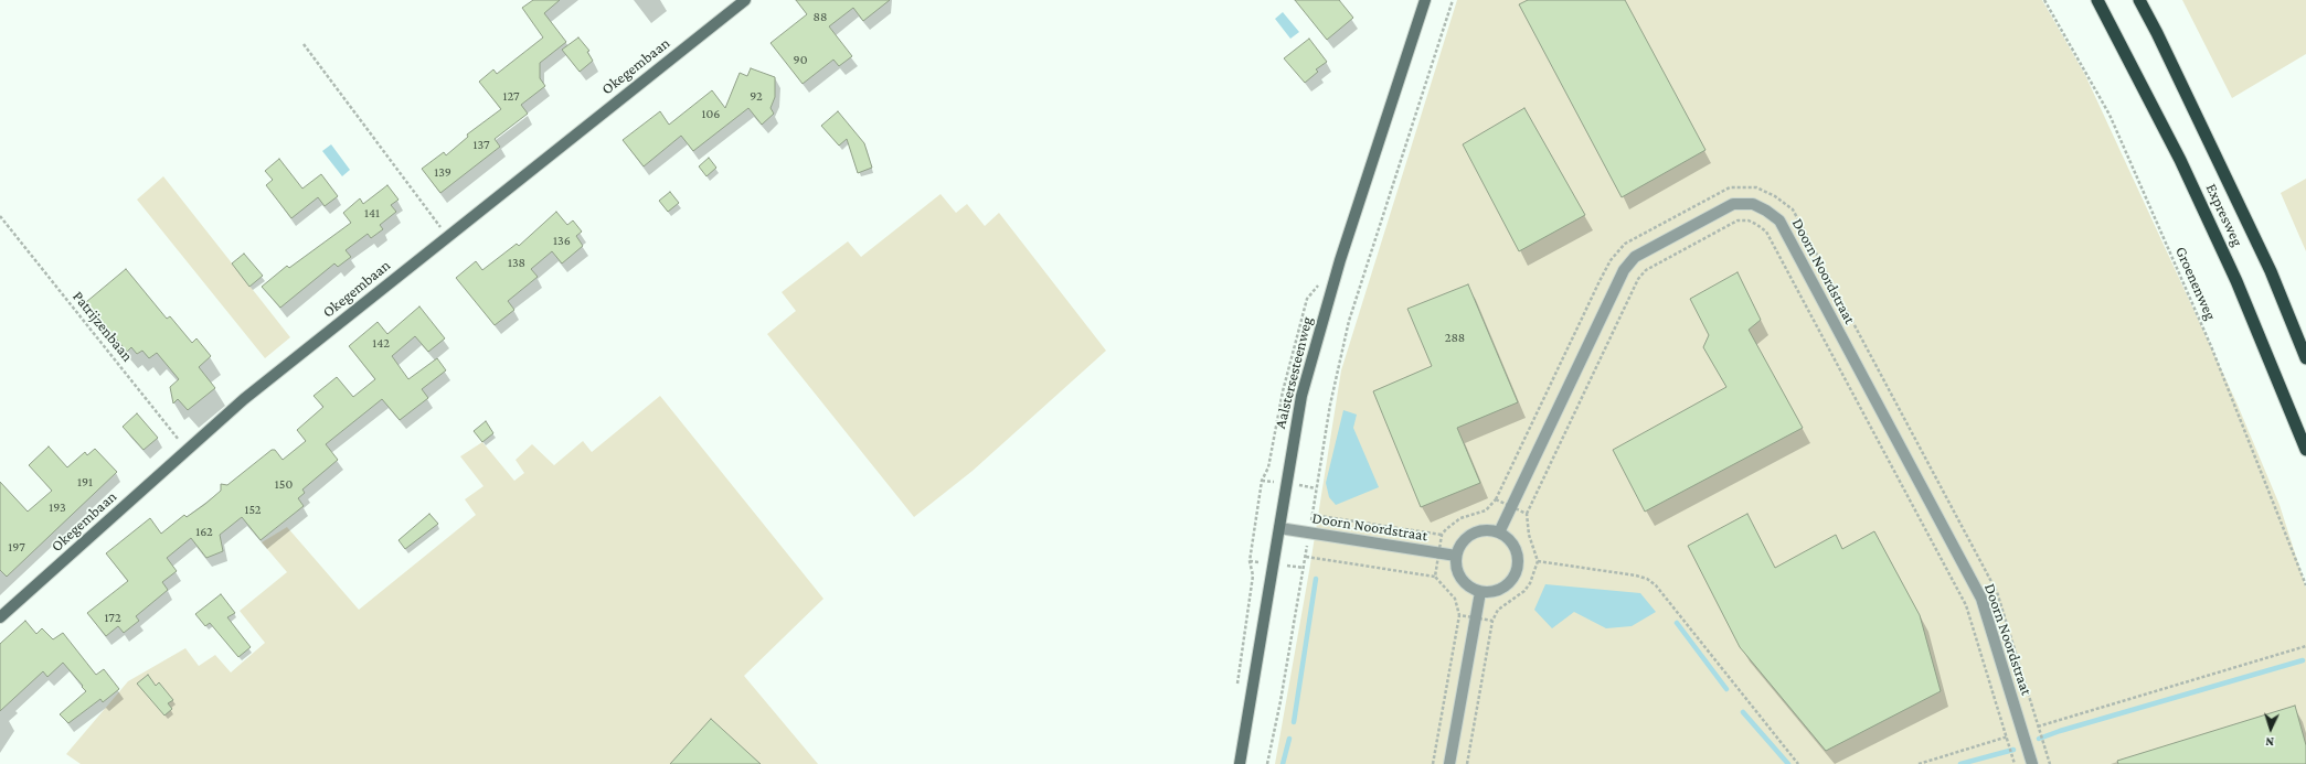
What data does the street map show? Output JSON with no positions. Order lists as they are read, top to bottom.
{
  "streets": {
    "highway": ["Expresweg"],
    "main road": ["Okegembaan", "Aalstersesteenweg"],
    "street": ["Doorn Noordstraat"],
    "path": ["Groenenweg", "Patrijzenbaan"]
  },
  "crossings": [
    ["Okegembaan", "Patrijzenbaan"],
    ["Doorn Noordstraat", "Aalstersesteenweg"]
  ],
  "house_numbers": [
    "88",
    "90",
    "127",
    "92",
    "106",
    "137",
    "139",
    "141",
    "136",
    "138",
    "288",
    "142",
    "191",
    "150",
    "193",
    "152",
    "162",
    "197",
    "172"
  ],
  "north": "bottom"
}
